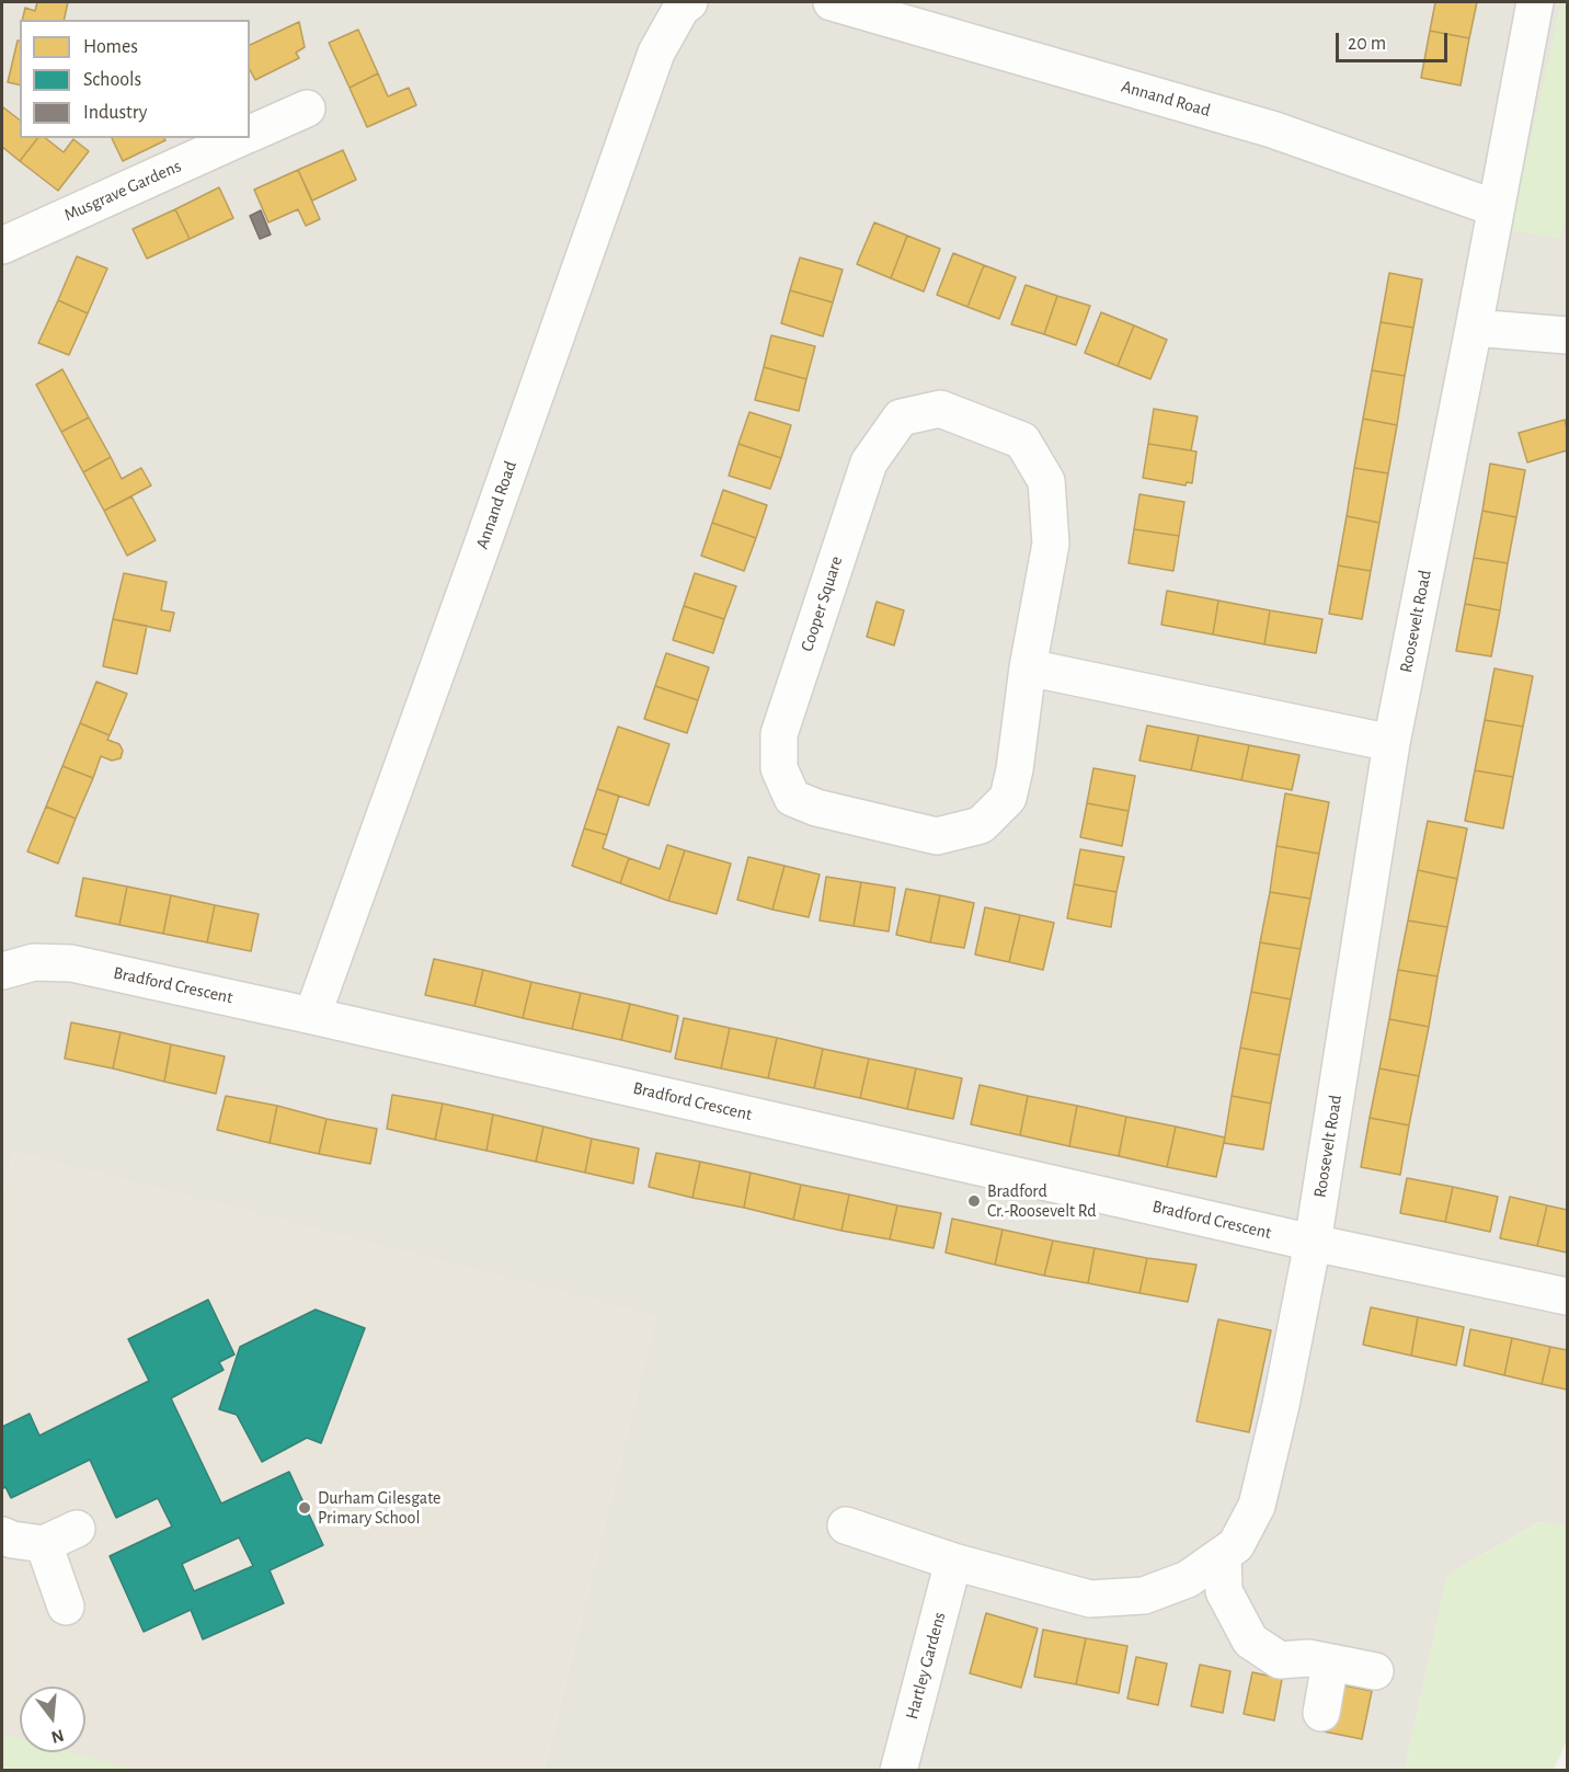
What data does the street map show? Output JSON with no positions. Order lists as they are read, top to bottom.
{
  "streets": {
    "street": [
      "Annand Road",
      "Musgrave Gardens",
      "Cooper Square",
      "Roosevelt Road",
      "Bradford Crescent",
      "Hartley Gardens"
    ]
  },
  "crossings": [
    ["Annand Road", "Roosevelt Road"],
    ["Annand Road", "Bradford Crescent"],
    ["Roosevelt Road", "Bradford Crescent"]
  ],
  "places": ["Bradford Cr.-Roosevelt Rd", "Durham Gilesgate Primary School"],
  "legend": ["Homes", "Schools", "Industry"],
  "scale_bar": "20 m",
  "north": "bottom"
}
